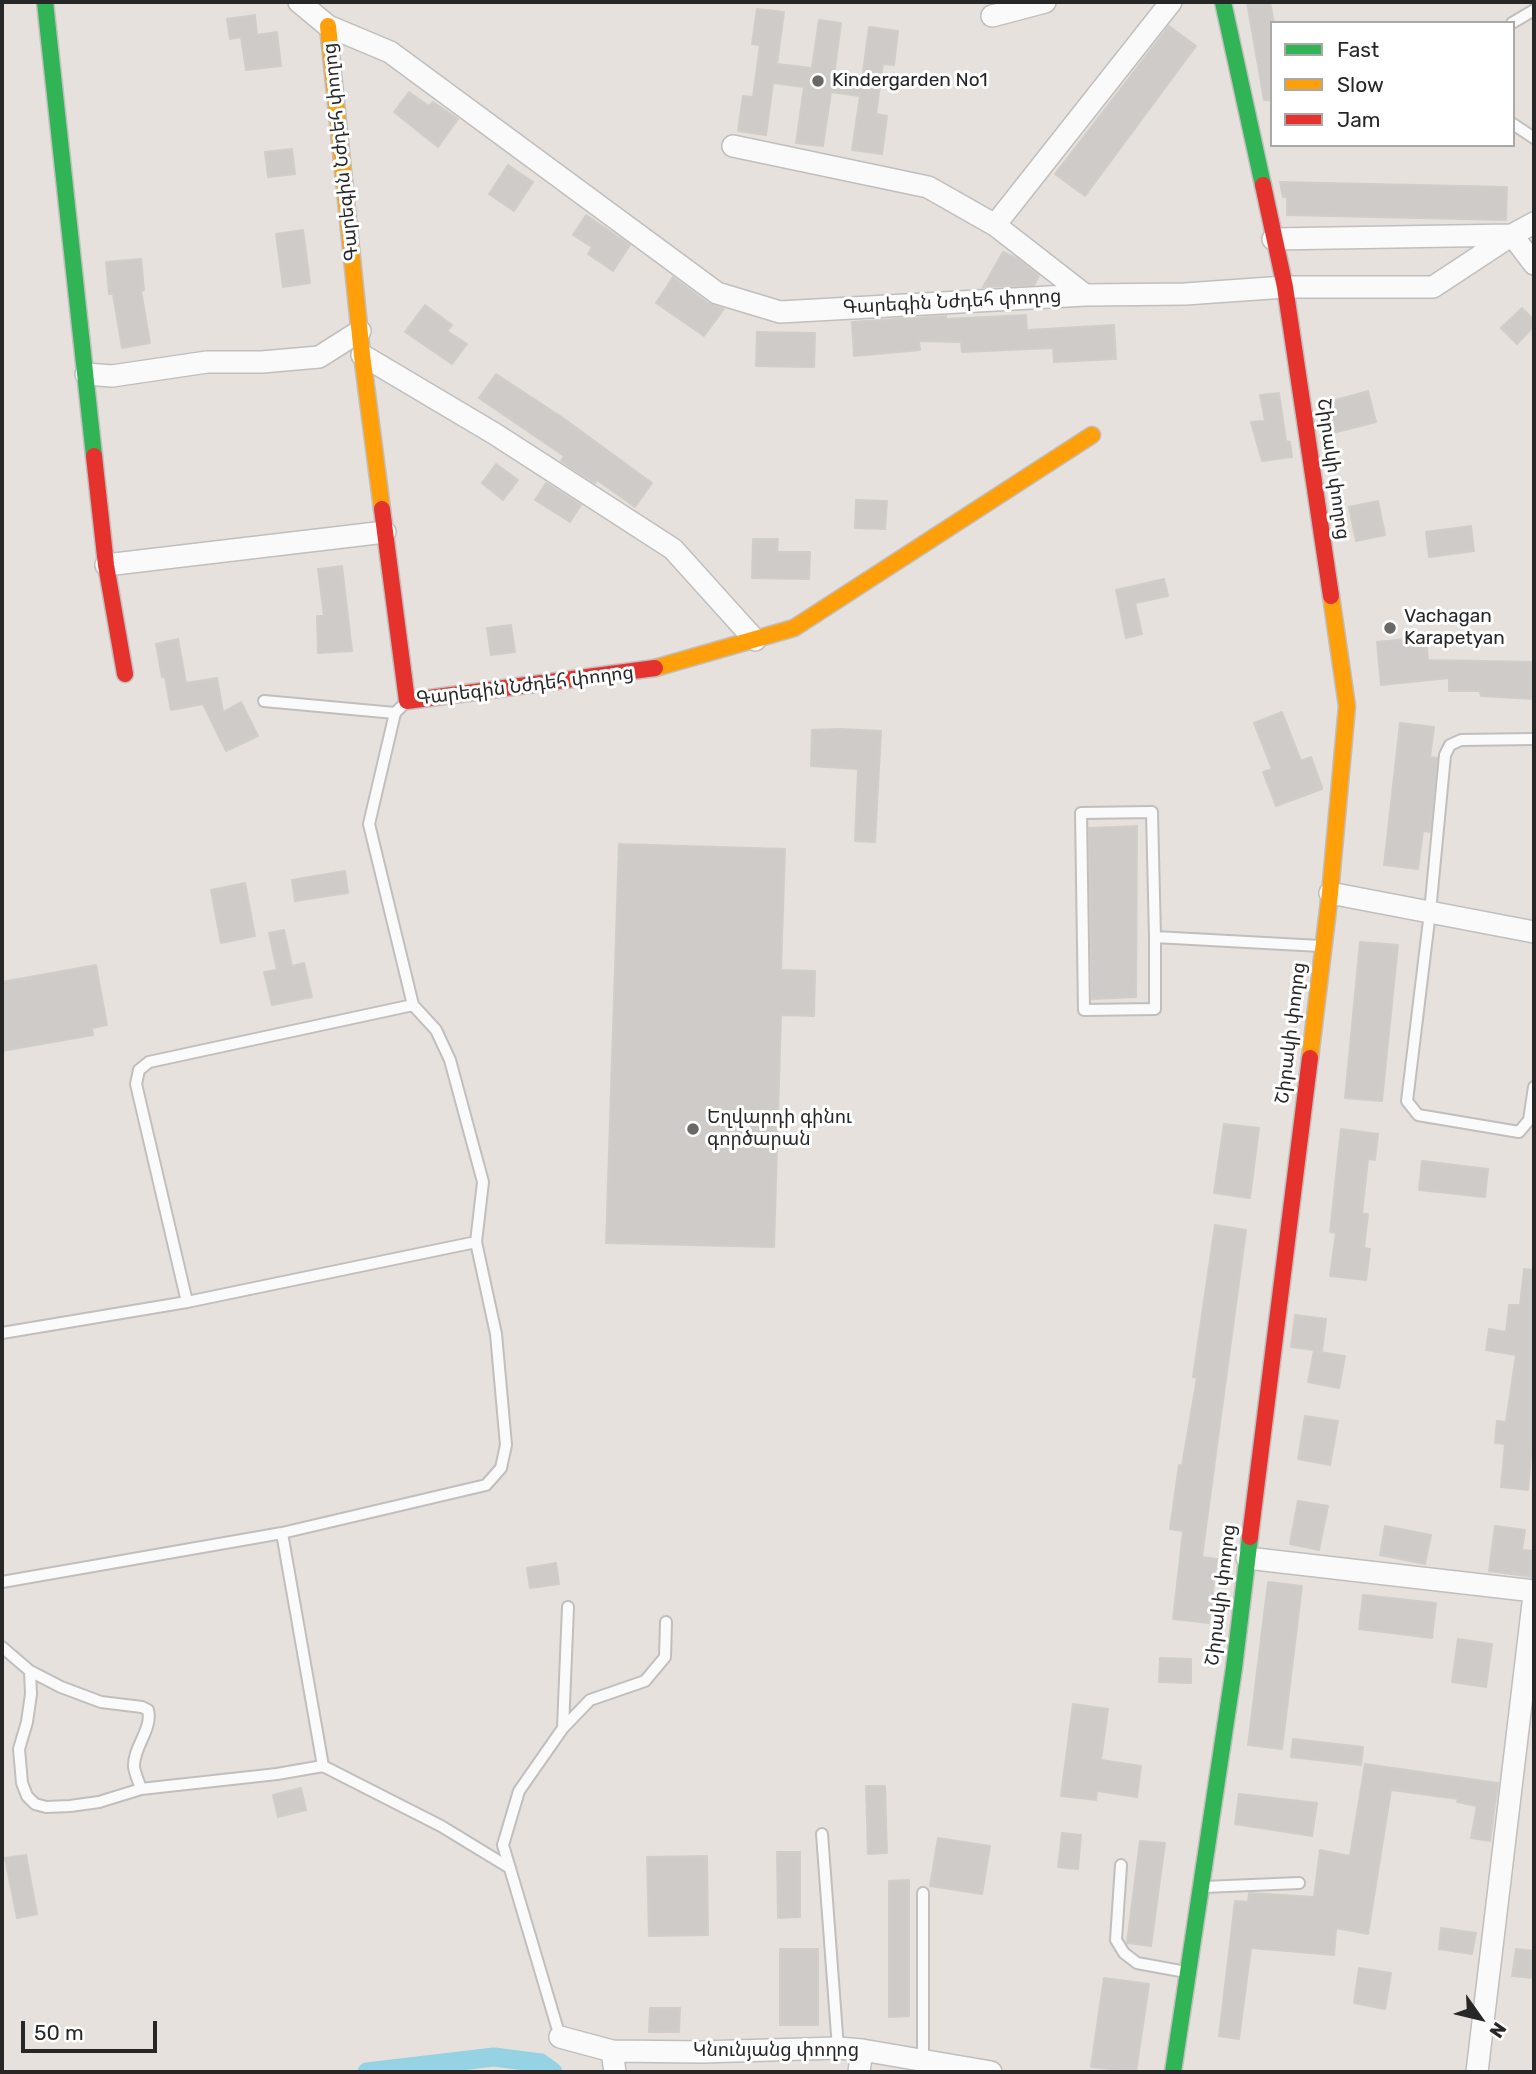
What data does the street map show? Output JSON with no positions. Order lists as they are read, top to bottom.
{
  "streets": {
    "street": ["Գարեգին Նժդեհ փողոց", "Շիրակի փողոց", "Կնունյանց փողոց"]
  },
  "crossings": [
    ["Գարեգին Նժդեհ փողոց", "Շիրակի փողոց"]
  ],
  "places": ["Kindergarden No1", "Vachagan Karapetyan", "Եղվարդի գինու գործարան"],
  "legend": ["Fast", "Slow", "Jam"],
  "scale_bar": "50 m",
  "north": "bottom right"
}
